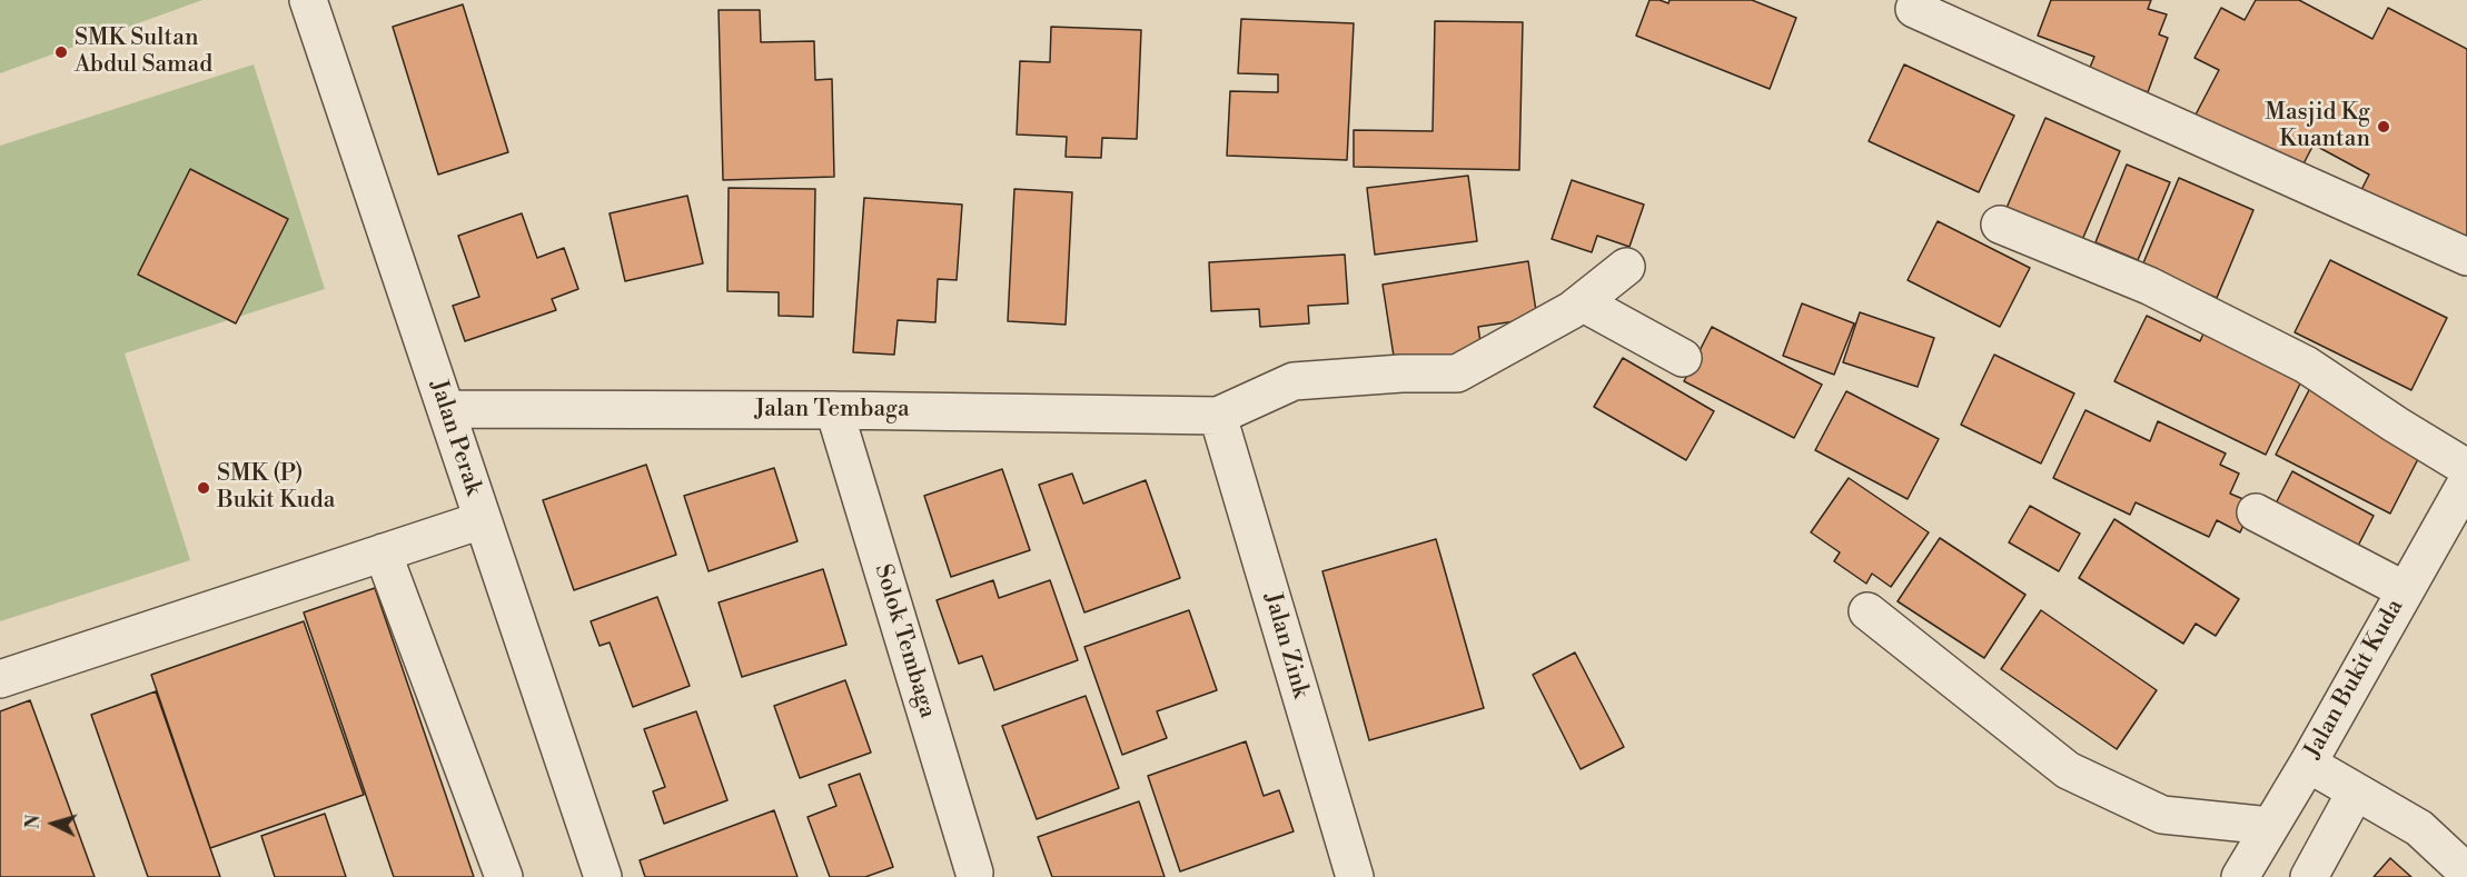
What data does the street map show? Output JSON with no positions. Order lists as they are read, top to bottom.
{
  "streets": {
    "street": [
      "Jalan Tembaga",
      "Jalan Perak",
      "Solok Tembaga",
      "Jalan Zink",
      "Jalan Bukit Kuda"
    ]
  },
  "crossings": [
    ["Jalan Tembaga", "Jalan Perak"],
    ["Jalan Tembaga", "Solok Tembaga"],
    ["Jalan Tembaga", "Jalan Zink"]
  ],
  "places": ["SMK Sultan Abdul Samad", "Masjid Kg Kuantan", "SMK (P) Bukit Kuda"],
  "north": "left"
}
